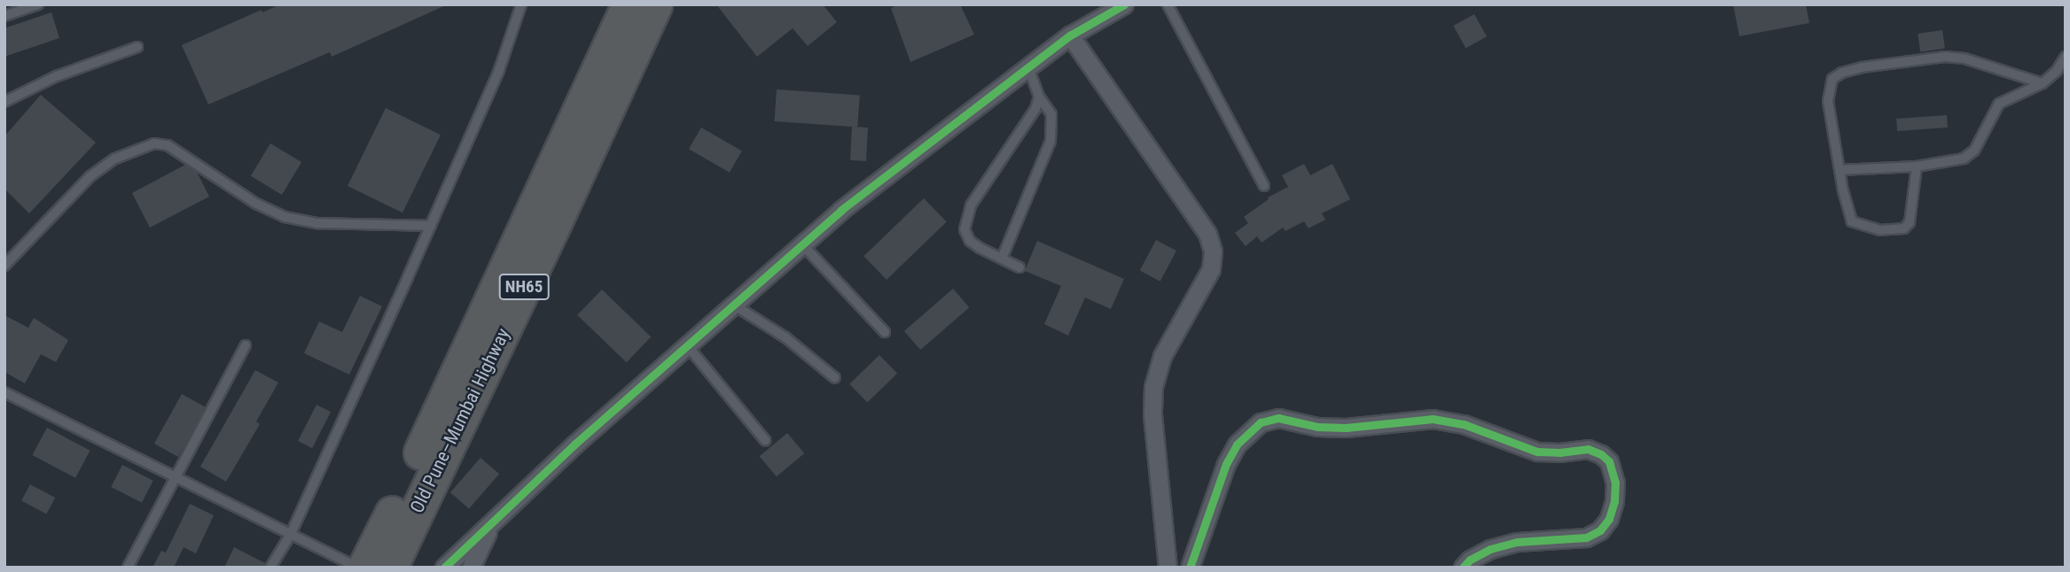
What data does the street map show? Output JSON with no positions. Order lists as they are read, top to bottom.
{
  "streets": {
    "highway": ["NH65", "Old Pune–Mumbai Highway"]
  }
}
